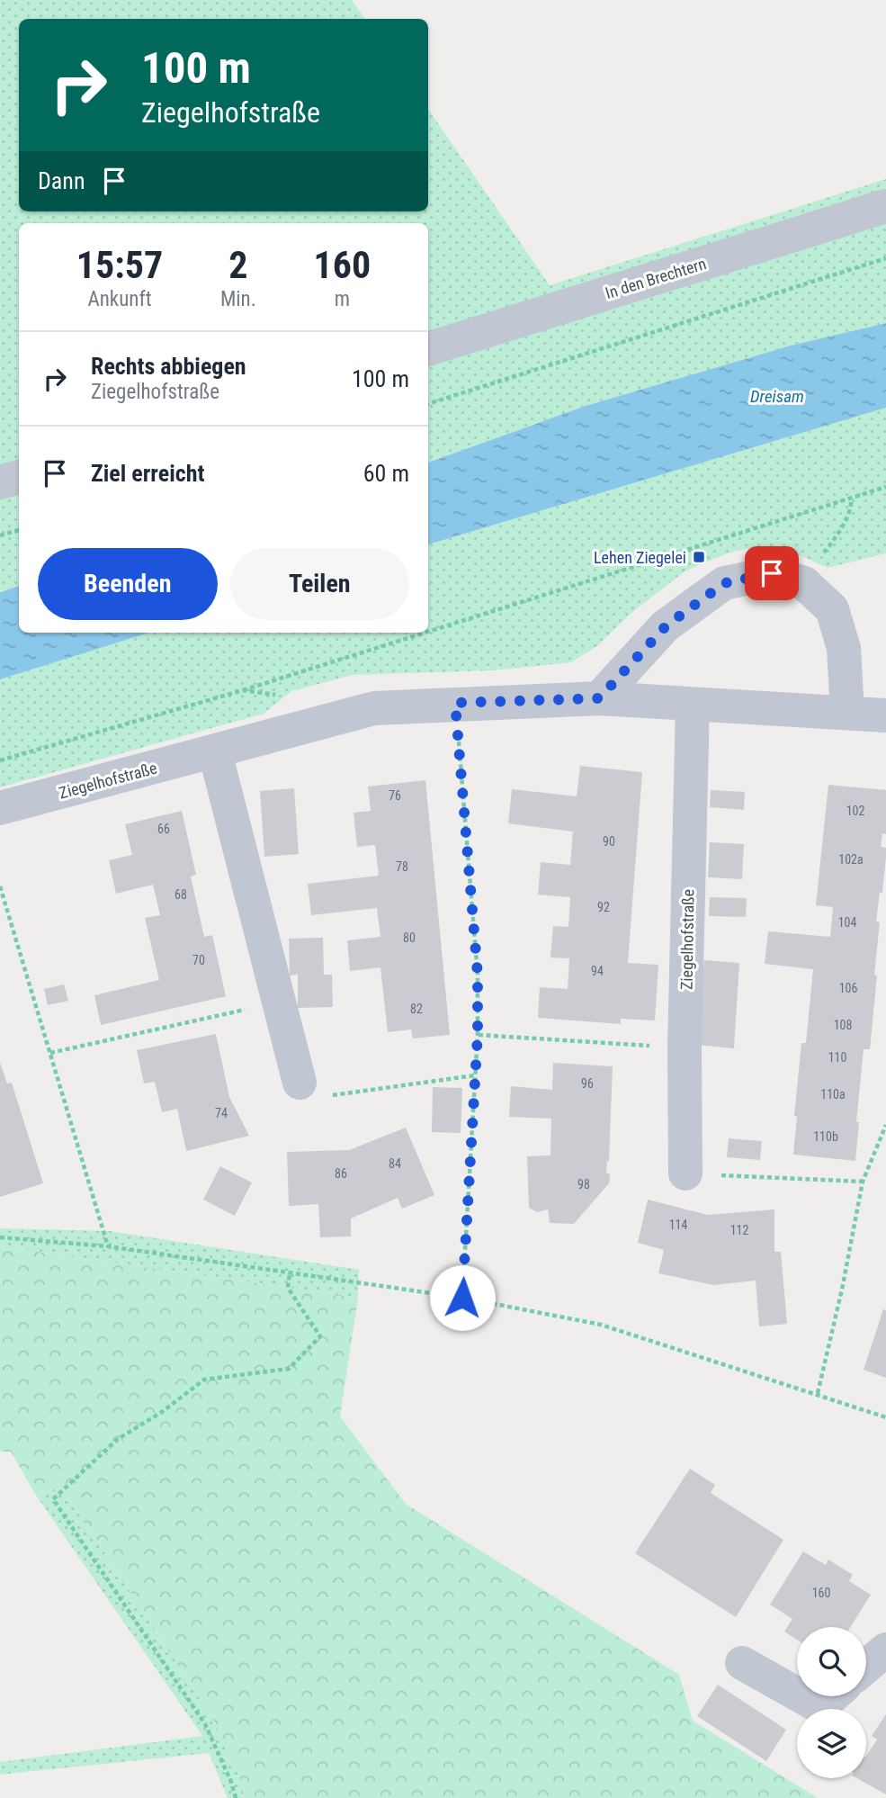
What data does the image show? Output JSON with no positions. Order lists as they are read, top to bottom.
{
  "streets": {
    "street": ["In den Brechtern", "Ziegelhofstraße"]
  },
  "water": ["Dreisam"],
  "places": {
    "transit": ["Lehen Ziegelei"]
  },
  "house_numbers": [
    "76",
    "102",
    "66",
    "90",
    "102a",
    "78",
    "68",
    "92",
    "104",
    "80",
    "70",
    "94",
    "106",
    "82",
    "108",
    "110",
    "96",
    "110a",
    "74",
    "110b",
    "84",
    "86",
    "98",
    "114",
    "112",
    "160"
  ],
  "page": {
    "turn": ["100 m", "Ziegelhofstraße"],
    "then": "Dann",
    "eta": [
      "15:57",
      "Ankunft",
      "2",
      "Min.",
      "160",
      "m"
    ],
    "list": [
      {
        "name": "Rechts abbiegen",
        "note": "Ziegelhofstraße",
        "value": "100 m"
      },
      {
        "name": "Ziel erreicht",
        "value": "60 m"
      }
    ],
    "buttons": ["Beenden", "Teilen"]
  }
}
